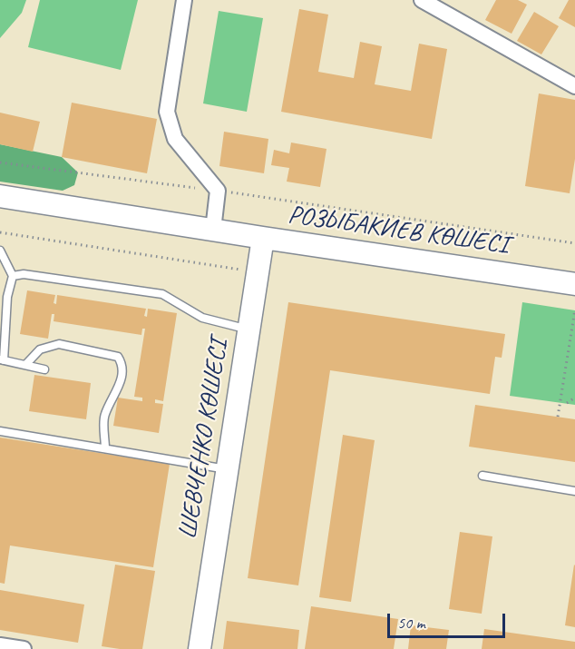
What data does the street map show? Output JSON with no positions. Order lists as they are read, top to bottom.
{
  "streets": {
    "main road": ["РОЗЫБАКИЕВ КӨШЕСІ", "ШЕВЧЕНКО КӨШЕСІ"]
  },
  "crossings": [
    ["РОЗЫБАКИЕВ КӨШЕСІ", "ШЕВЧЕНКО КӨШЕСІ"]
  ],
  "scale_bar": "50 m"
}
